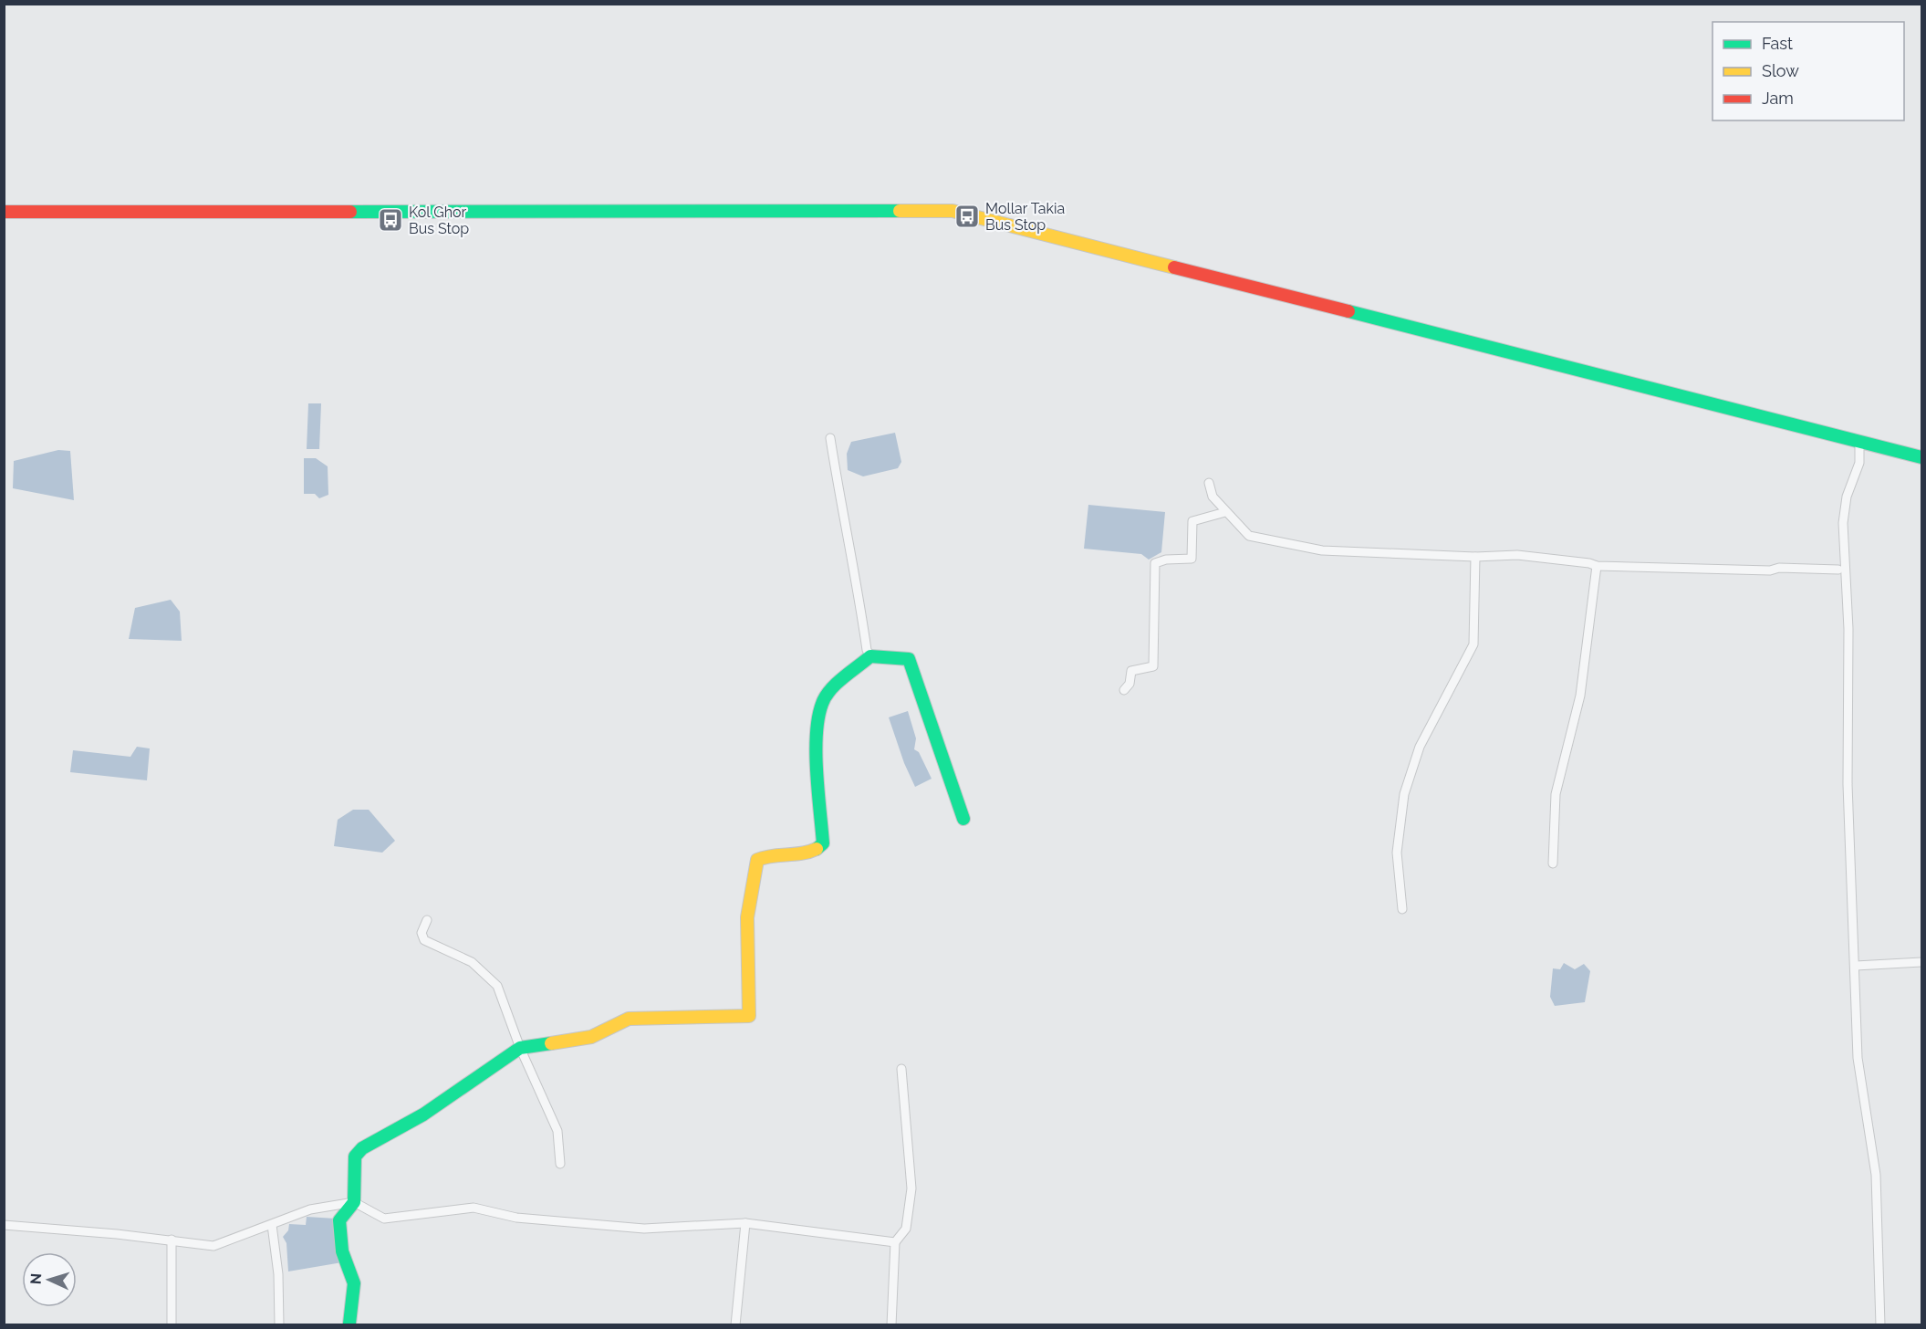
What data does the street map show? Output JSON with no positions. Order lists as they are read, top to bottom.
{
  "places": {
    "bus stop": ["Mollar Takia Bus Stop", "Kol Ghor Bus Stop"]
  },
  "legend": ["Fast", "Slow", "Jam"],
  "north": "left"
}
